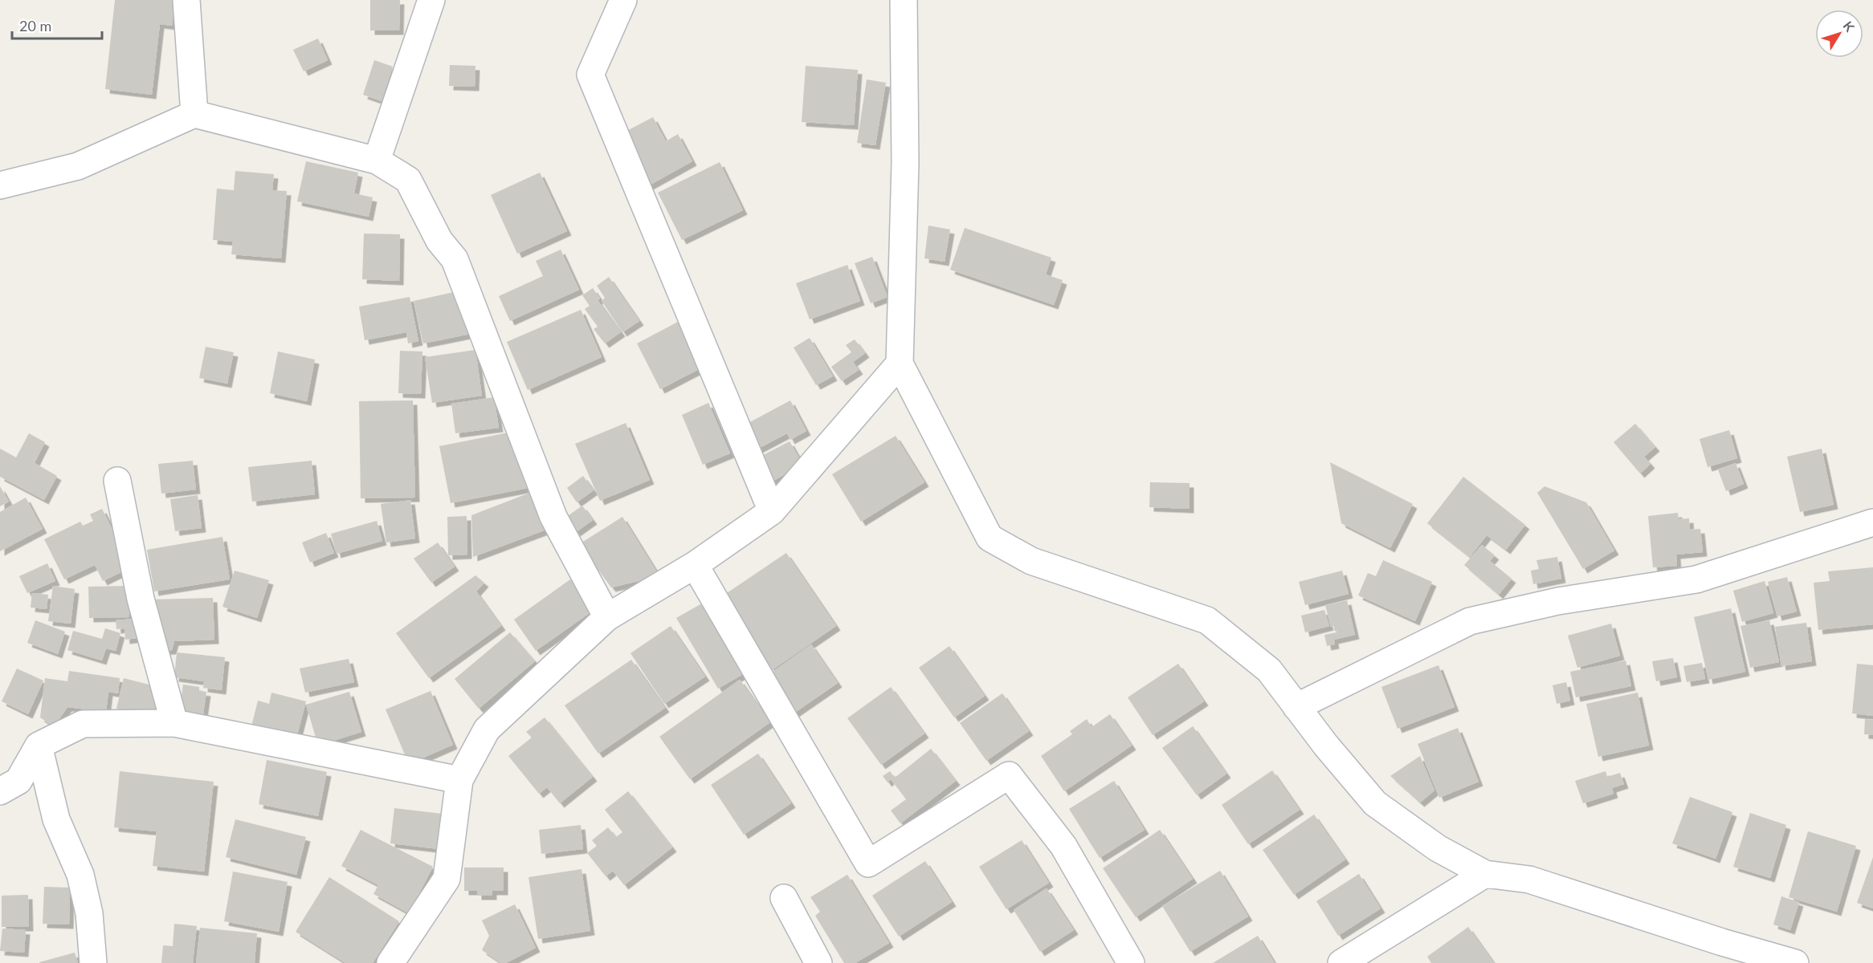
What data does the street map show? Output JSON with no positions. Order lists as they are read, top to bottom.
{
  "scale_bar": "20 m",
  "north": "top right"
}
